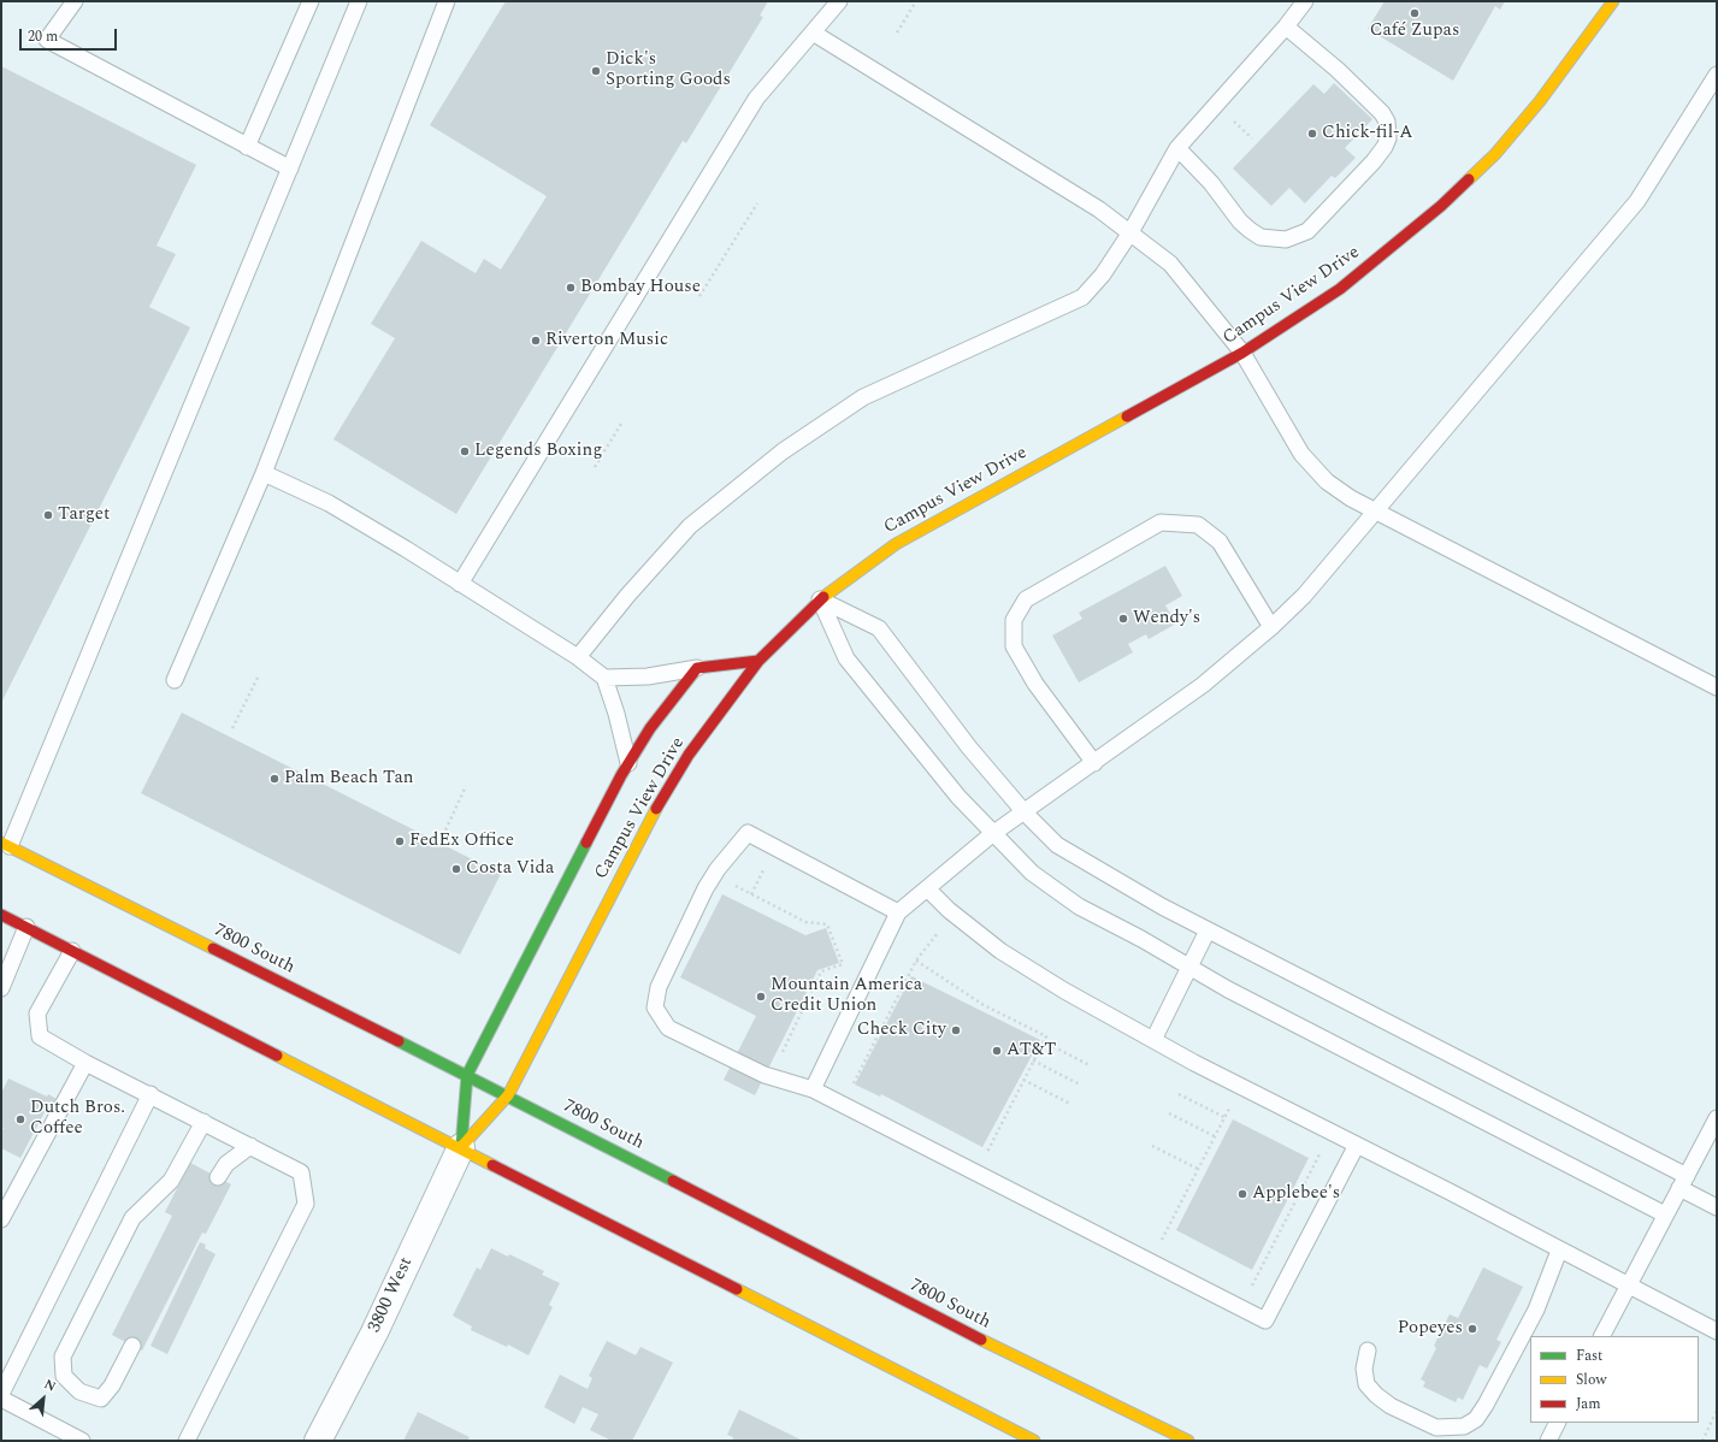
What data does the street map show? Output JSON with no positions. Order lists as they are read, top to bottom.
{
  "streets": {
    "main road": ["Campus View Drive", "7800 South"],
    "street": ["3800 West"]
  },
  "crossings": [
    ["Campus View Drive", "7800 South"],
    ["Campus View Drive", "3800 West"]
  ],
  "places": [
    "Café Zupas",
    "Dick's Sporting Goods",
    "Chick-fil-A",
    "Bombay House",
    "Riverton Music",
    "Legends Boxing",
    "Target",
    "Wendy's",
    "Palm Beach Tan",
    "FedEx Office",
    "Costa Vida",
    "Mountain America Credit Union",
    "Check City",
    "AT&T",
    "Dutch Bros. Coffee",
    "Applebee's",
    "Popeyes"
  ],
  "legend": ["Fast", "Slow", "Jam"],
  "scale_bar": "20 m",
  "north": "top right"
}
